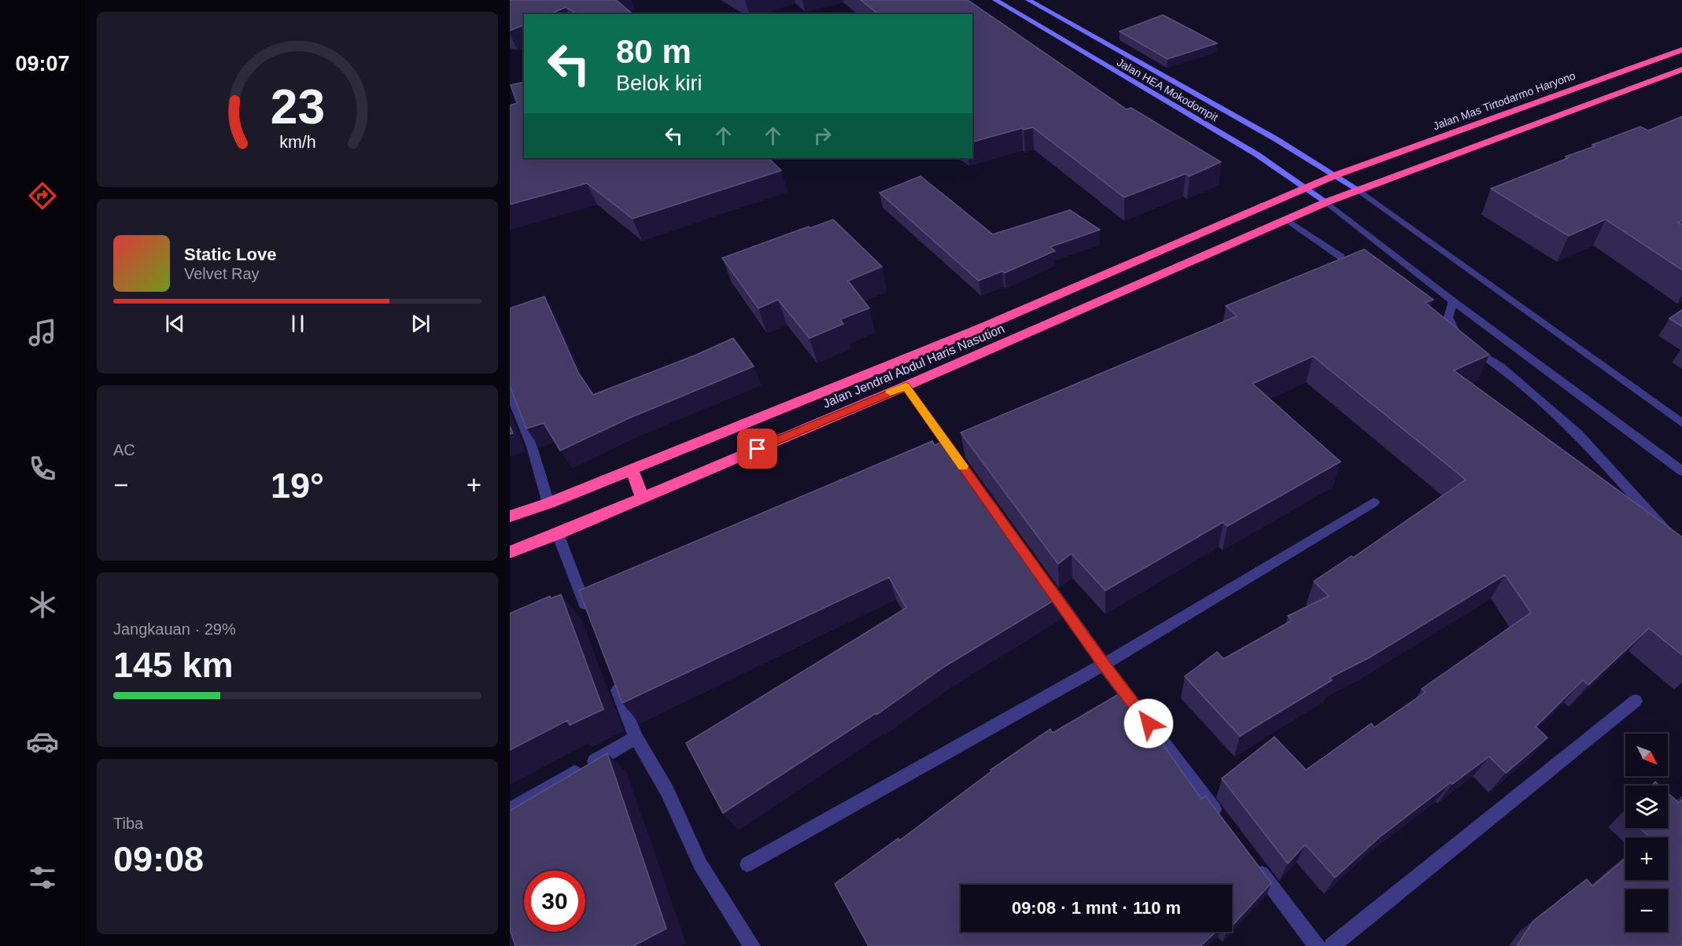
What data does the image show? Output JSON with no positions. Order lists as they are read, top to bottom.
{
  "streets": {
    "highway": ["Jalan Mas Tirtodarmo Haryono", "Jalan Jendral Abdul Haris Nasution"],
    "street": ["Jalan HEA Mokodompit"]
  },
  "crossings": [
    ["Jalan HEA Mokodompit", "Jalan Mas Tirtodarmo Haryono"],
    ["Jalan HEA Mokodompit", "Jalan Jendral Abdul Haris Nasution"],
    ["Jalan Mas Tirtodarmo Haryono", "Jalan Jendral Abdul Haris Nasution"]
  ],
  "north": "bottom right",
  "page": {
    "tabs": "09:07",
    "turn": ["80 m", "Belok kiri"],
    "song": ["Static Love", "Velvet Ray"],
    "tile": [
      "AC",
      ["Jangkauan · 29%", "145 km"],
      ["Tiba", "09:08"]
    ],
    "heat": ["−", "19°", "+"],
    "map_buttons": ["+", "−"],
    "limit": "30",
    "trip": "09:08 · 1 mnt · 110 m",
    "gauge": ["23", "km/h"]
  }
}
